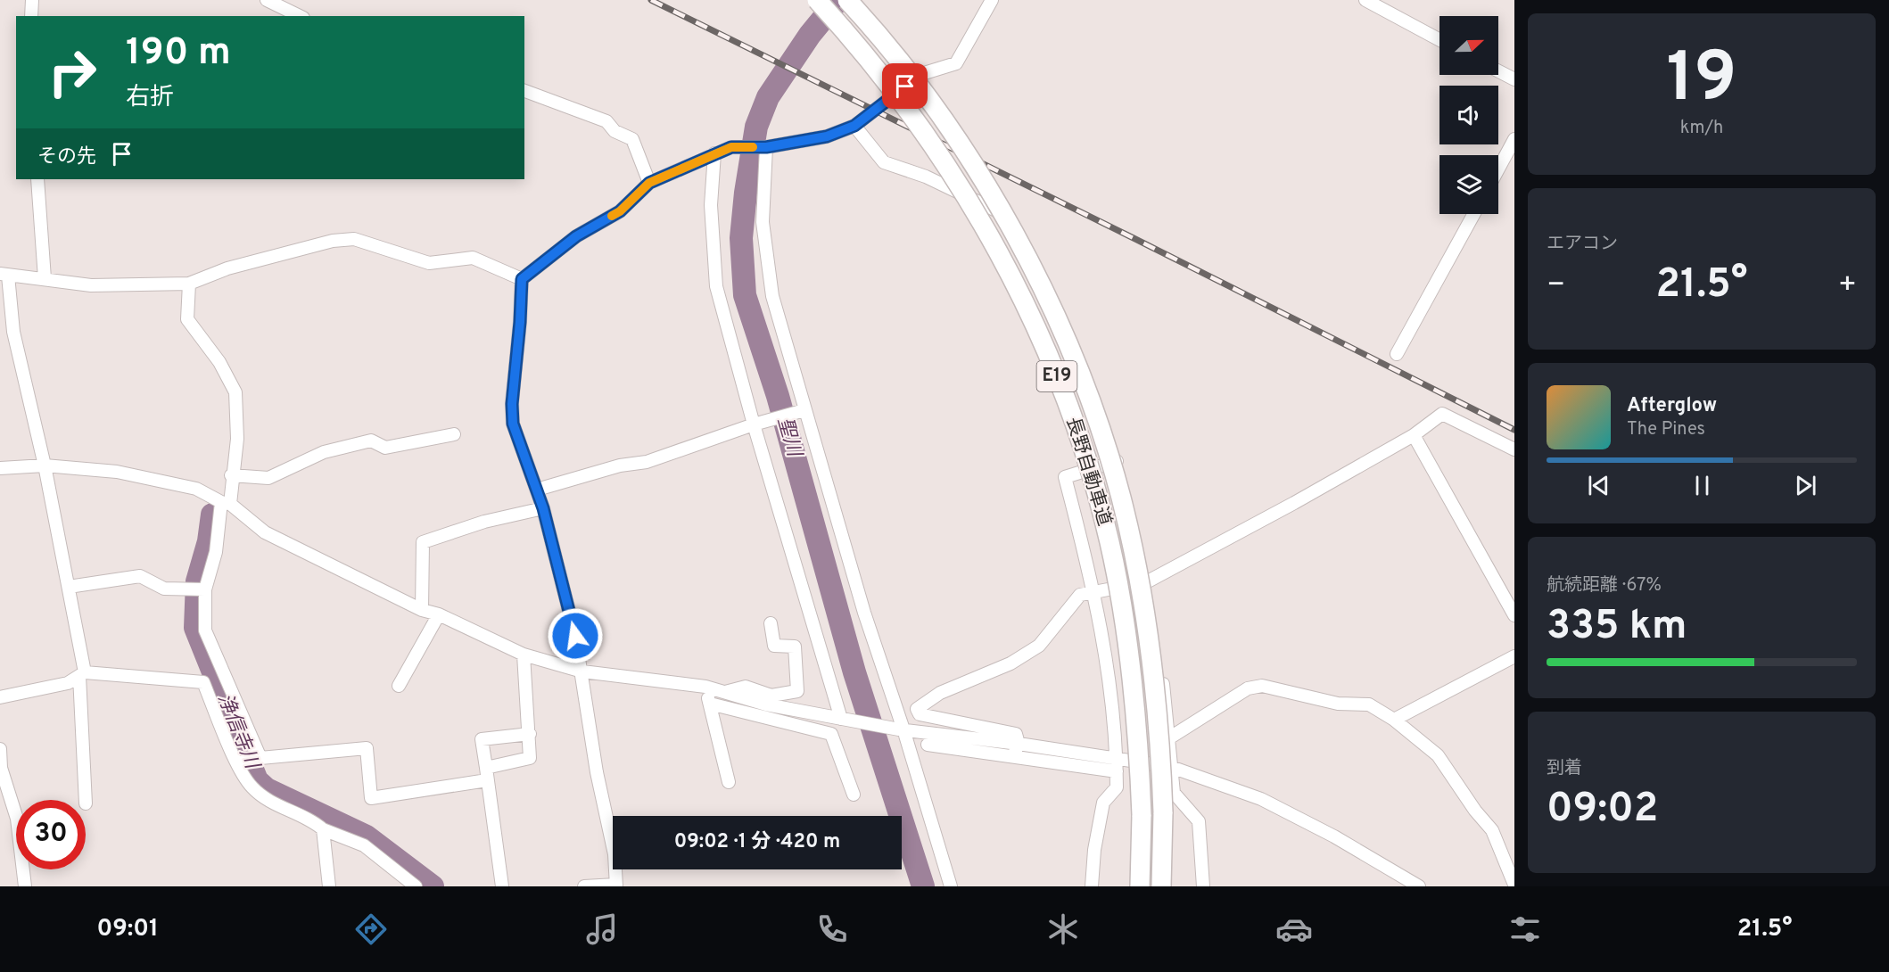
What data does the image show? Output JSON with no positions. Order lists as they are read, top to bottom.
{
  "streets": {
    "highway": ["E19", "長野自動車道"]
  },
  "water": ["聖川", "浄信寺川"],
  "north": "right",
  "page": {
    "tile": [
      ["19", "km/h"],
      "エアコン",
      ["航続距離 · 67%", "335 km"],
      ["到着", "09:02"]
    ],
    "turn": ["190 m", "右折"],
    "then": "その先",
    "heat": ["−", "21.5°", "+"],
    "song": ["Afterglow", "The Pines"],
    "limit": "30",
    "trip": "09:02 · 1 分 · 420 m",
    "tabs": ["09:01", "21.5°"]
  }
}
